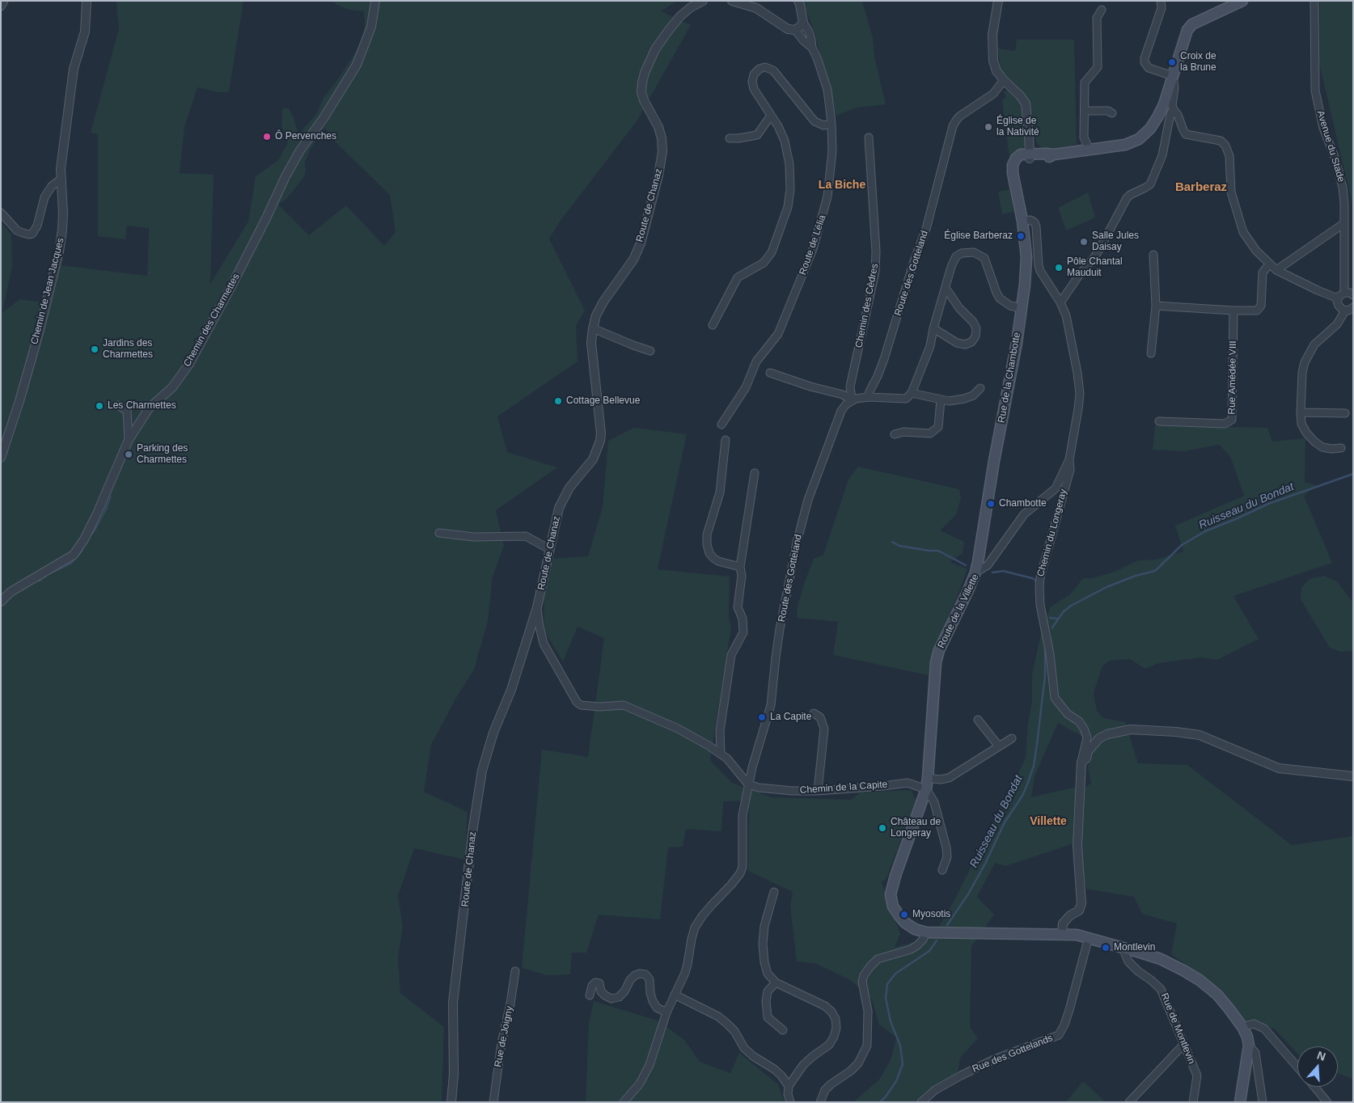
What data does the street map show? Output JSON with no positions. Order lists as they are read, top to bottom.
{
  "streets": {
    "main road": ["Rue de la Chambotte", "Route de la Villette"],
    "street": [
      "Avenue du Stade",
      "Route de Chanaz",
      "Route de Lélia",
      "Route des Gotteland",
      "Chemin de Jean Jacques",
      "Chemin des Cèdres",
      "Chemin des Charmettes",
      "Rue Amédée VIII",
      "Chemin du Longeray",
      "Chemin de la Capite",
      "Rue de Montlevin",
      "Rue de Joigny",
      "Rue des Gottelands"
    ]
  },
  "crossings": [
    ["Route des Gotteland", "Chemin des Cèdres"],
    ["Route des Gotteland", "Chemin de la Capite"],
    ["Rue de la Chambotte", "Route de la Villette"],
    ["Chemin du Longeray", "Route de la Villette"],
    ["Route de la Villette", "Chemin de la Capite"],
    ["Route de la Villette", "Rue de Montlevin"],
    ["Route de la Villette", "Rue des Gottelands"]
  ],
  "districts": ["La Biche", "Barberaz", "Villette"],
  "water": ["Ruisseau du Bondat"],
  "places": [
    "Croix de la Brune",
    "Église de la Nativité",
    "Ô Pervenches",
    "Église Barberaz",
    "Salle Jules Daisay",
    "Pôle Chantal Mauduit",
    "Jardins des Charmettes",
    "Cottage Bellevue",
    "Les Charmettes",
    "Parking des Charmettes",
    "Chambotte",
    "La Capite",
    "Château de Longeray",
    "Myosotis",
    "Montlevin"
  ],
  "north": "top"
}
